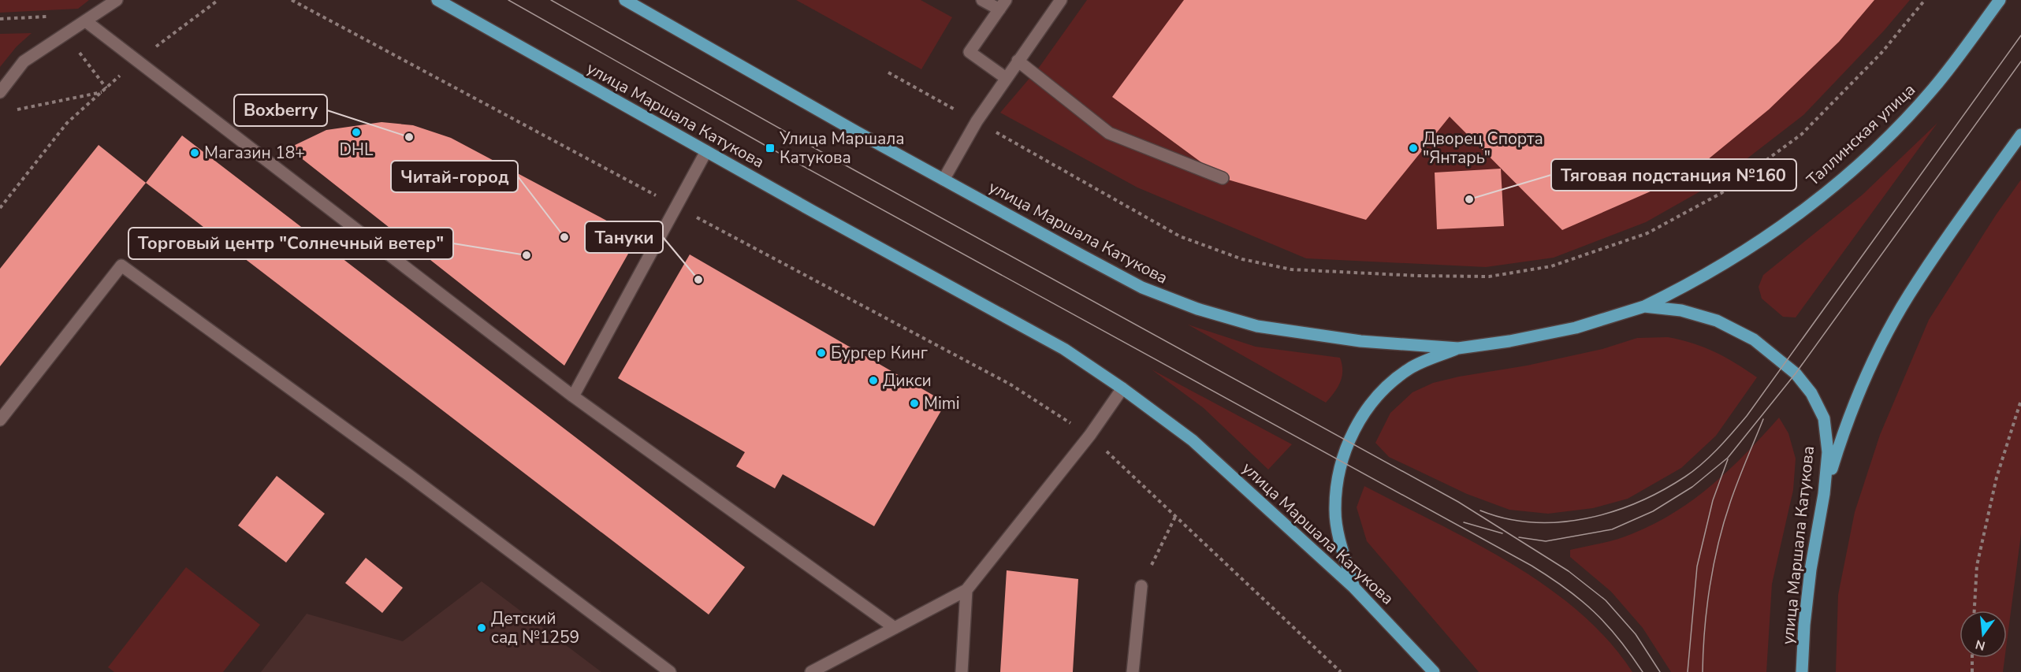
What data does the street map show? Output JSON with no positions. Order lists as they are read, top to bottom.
{
  "streets": {
    "main road": ["улица Маршала Катукова", "Таллинская улица"]
  },
  "crossings": [
    ["улица Маршала Катукова", "Таллинская улица"]
  ],
  "places": {
    "other": [
      "DHL",
      "Boxberry",
      "Дворец Спорта \"Янтарь\"",
      "Магазин 18+",
      "Тяговая подстанция №160",
      "Читай-город",
      "Торговый центр \"Солнечный ветер\"",
      "Тануки",
      "Бургер Кинг",
      "Дикси",
      "Mimi",
      "Детский сад №1259"
    ],
    "transit": ["Улица Маршала Катукова"]
  },
  "north": "bottom"
}
